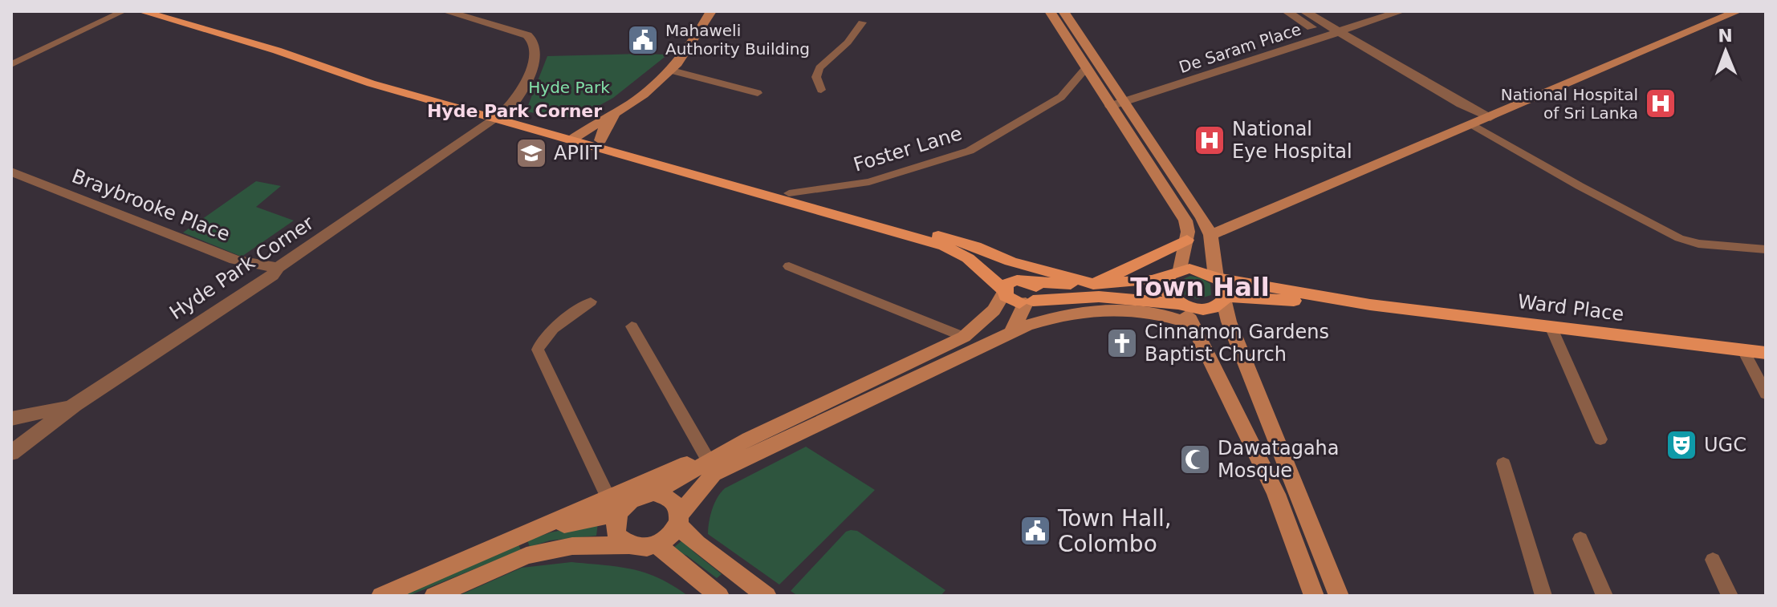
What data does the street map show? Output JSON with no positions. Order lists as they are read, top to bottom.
{
  "streets": {
    "main road": ["Ward Place"],
    "street": [
      "De Saram Place",
      "Foster Lane",
      "Braybrooke Place",
      "Hyde Park Corner"
    ]
  },
  "crossings": [
    ["Braybrooke Place", "Hyde Park Corner"]
  ],
  "districts": ["Hyde Park Corner", "Town Hall"],
  "parks": ["Hyde Park"],
  "places": {
    "public building": ["Mahaweli Authority Building", "Town Hall, Colombo"],
    "hospital": ["National Hospital of Sri Lanka", "National Eye Hospital"],
    "school or university": ["APIIT"],
    "church": ["Cinnamon Gardens Baptist Church"],
    "theatre": ["UGC"],
    "mosque": ["Dawatagaha Mosque"]
  },
  "north": "top"
}
